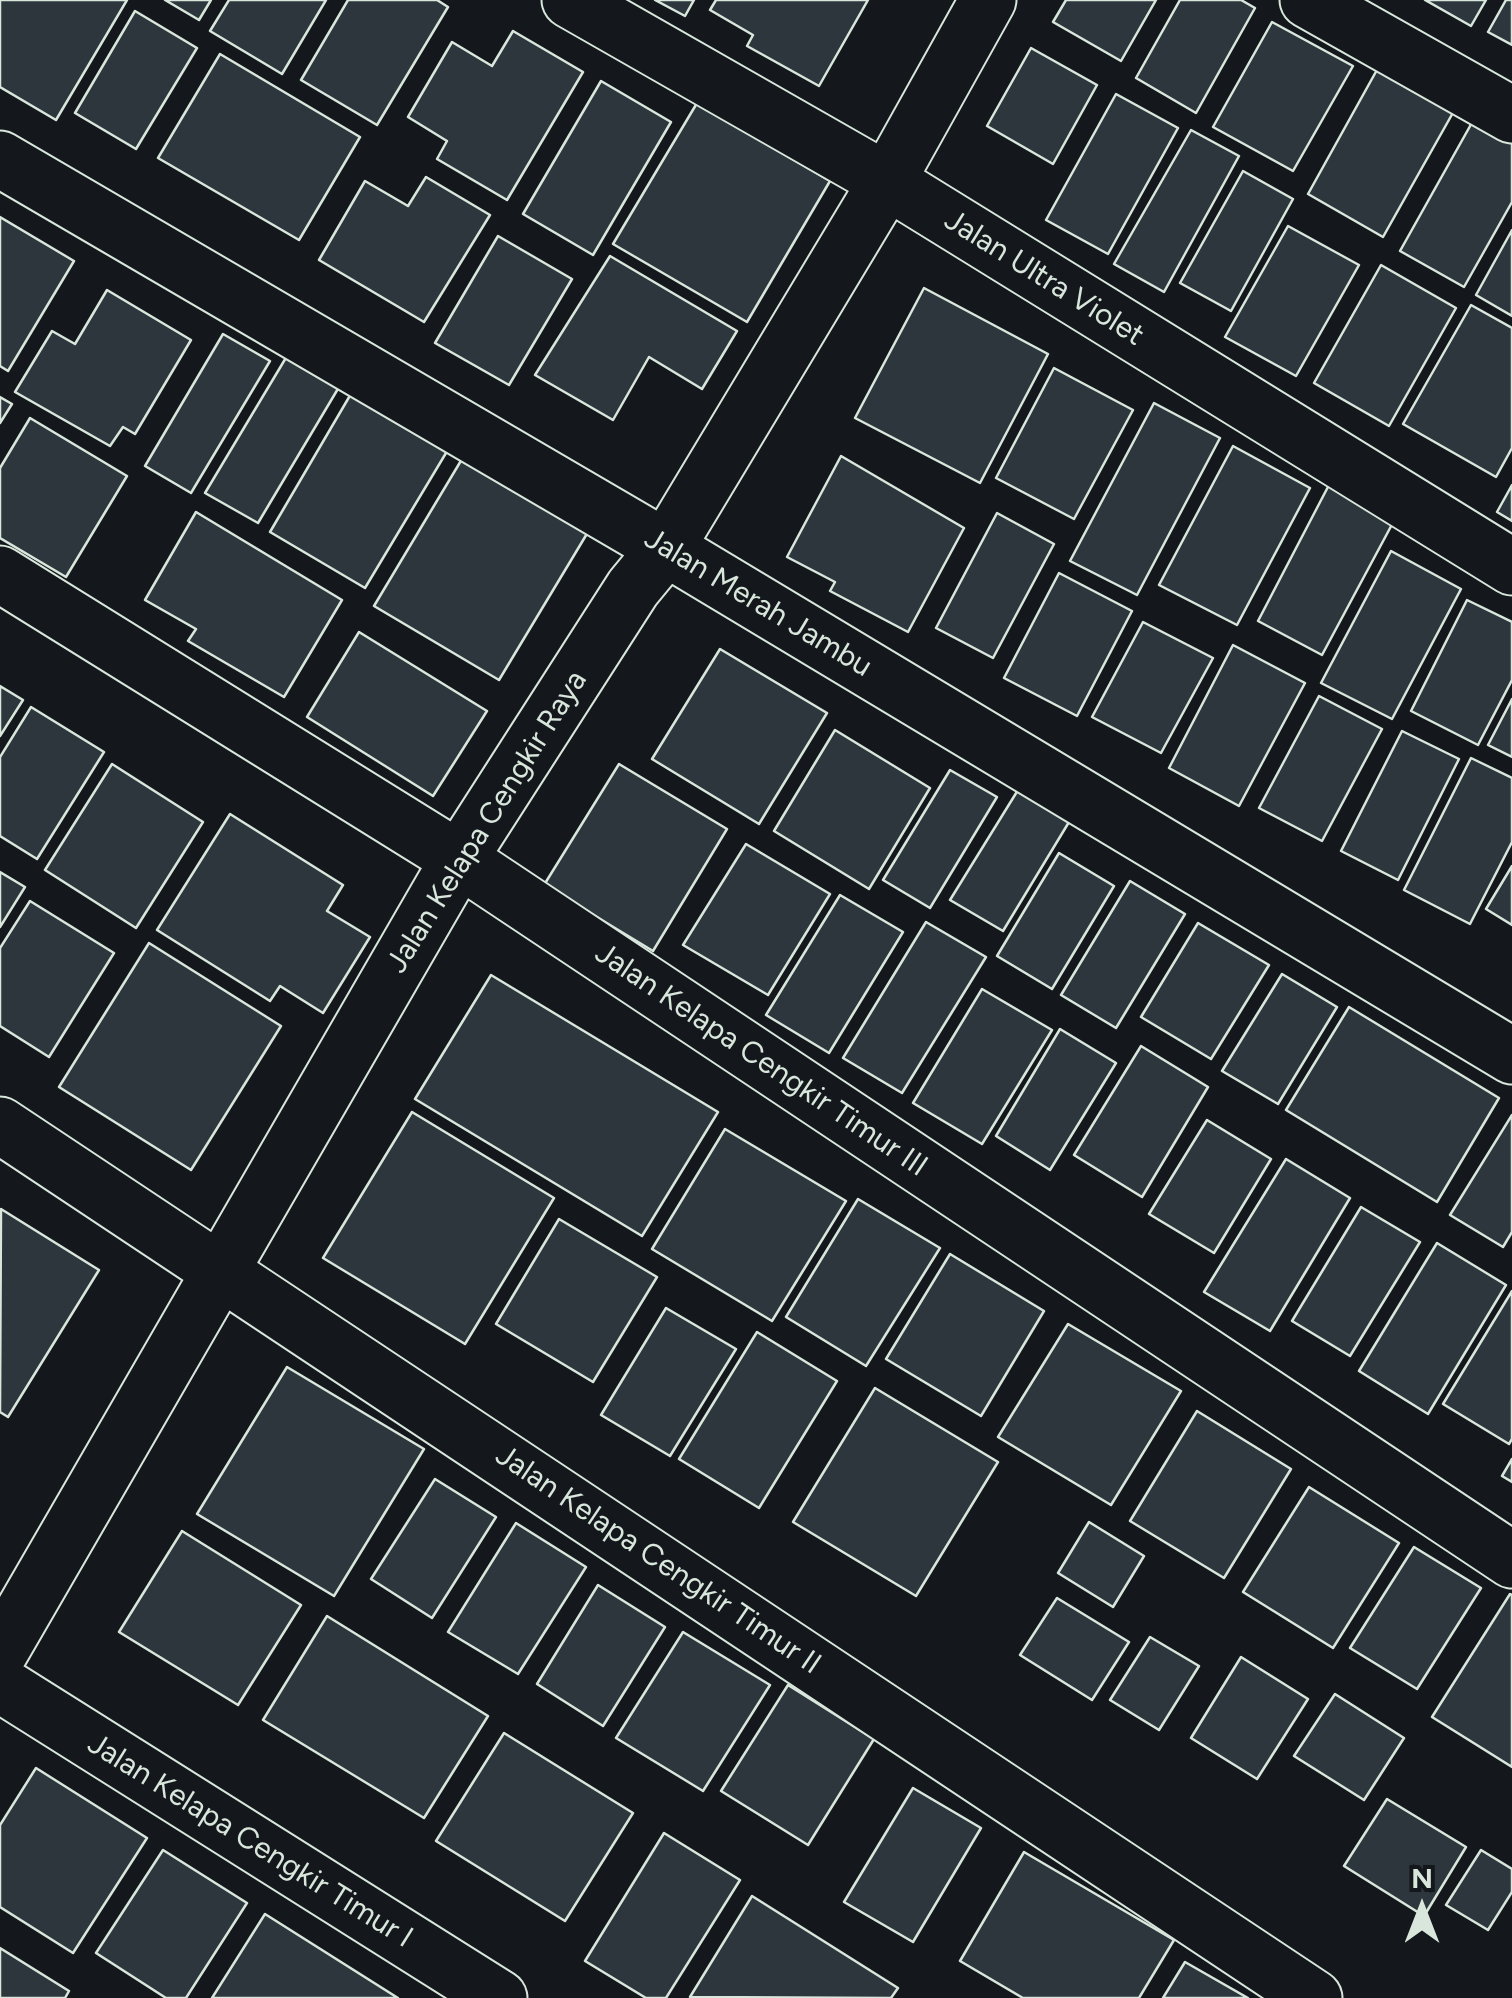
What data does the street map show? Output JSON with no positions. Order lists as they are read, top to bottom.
{
  "streets": {
    "street": [
      "Jalan Ultra Violet",
      "Jalan Merah Jambu",
      "Jalan Kelapa Cengkir Raya",
      "Jalan Kelapa Cengkir Timur III",
      "Jalan Kelapa Cengkir Timur II",
      "Jalan Kelapa Cengkir Timur I"
    ]
  },
  "crossings": [
    ["Jalan Ultra Violet", "Jalan Kelapa Cengkir Raya"],
    ["Jalan Merah Jambu", "Jalan Kelapa Cengkir Raya"],
    ["Jalan Kelapa Cengkir Raya", "Jalan Kelapa Cengkir Timur III"],
    ["Jalan Kelapa Cengkir Raya", "Jalan Kelapa Cengkir Timur II"]
  ],
  "north": "top"
}
